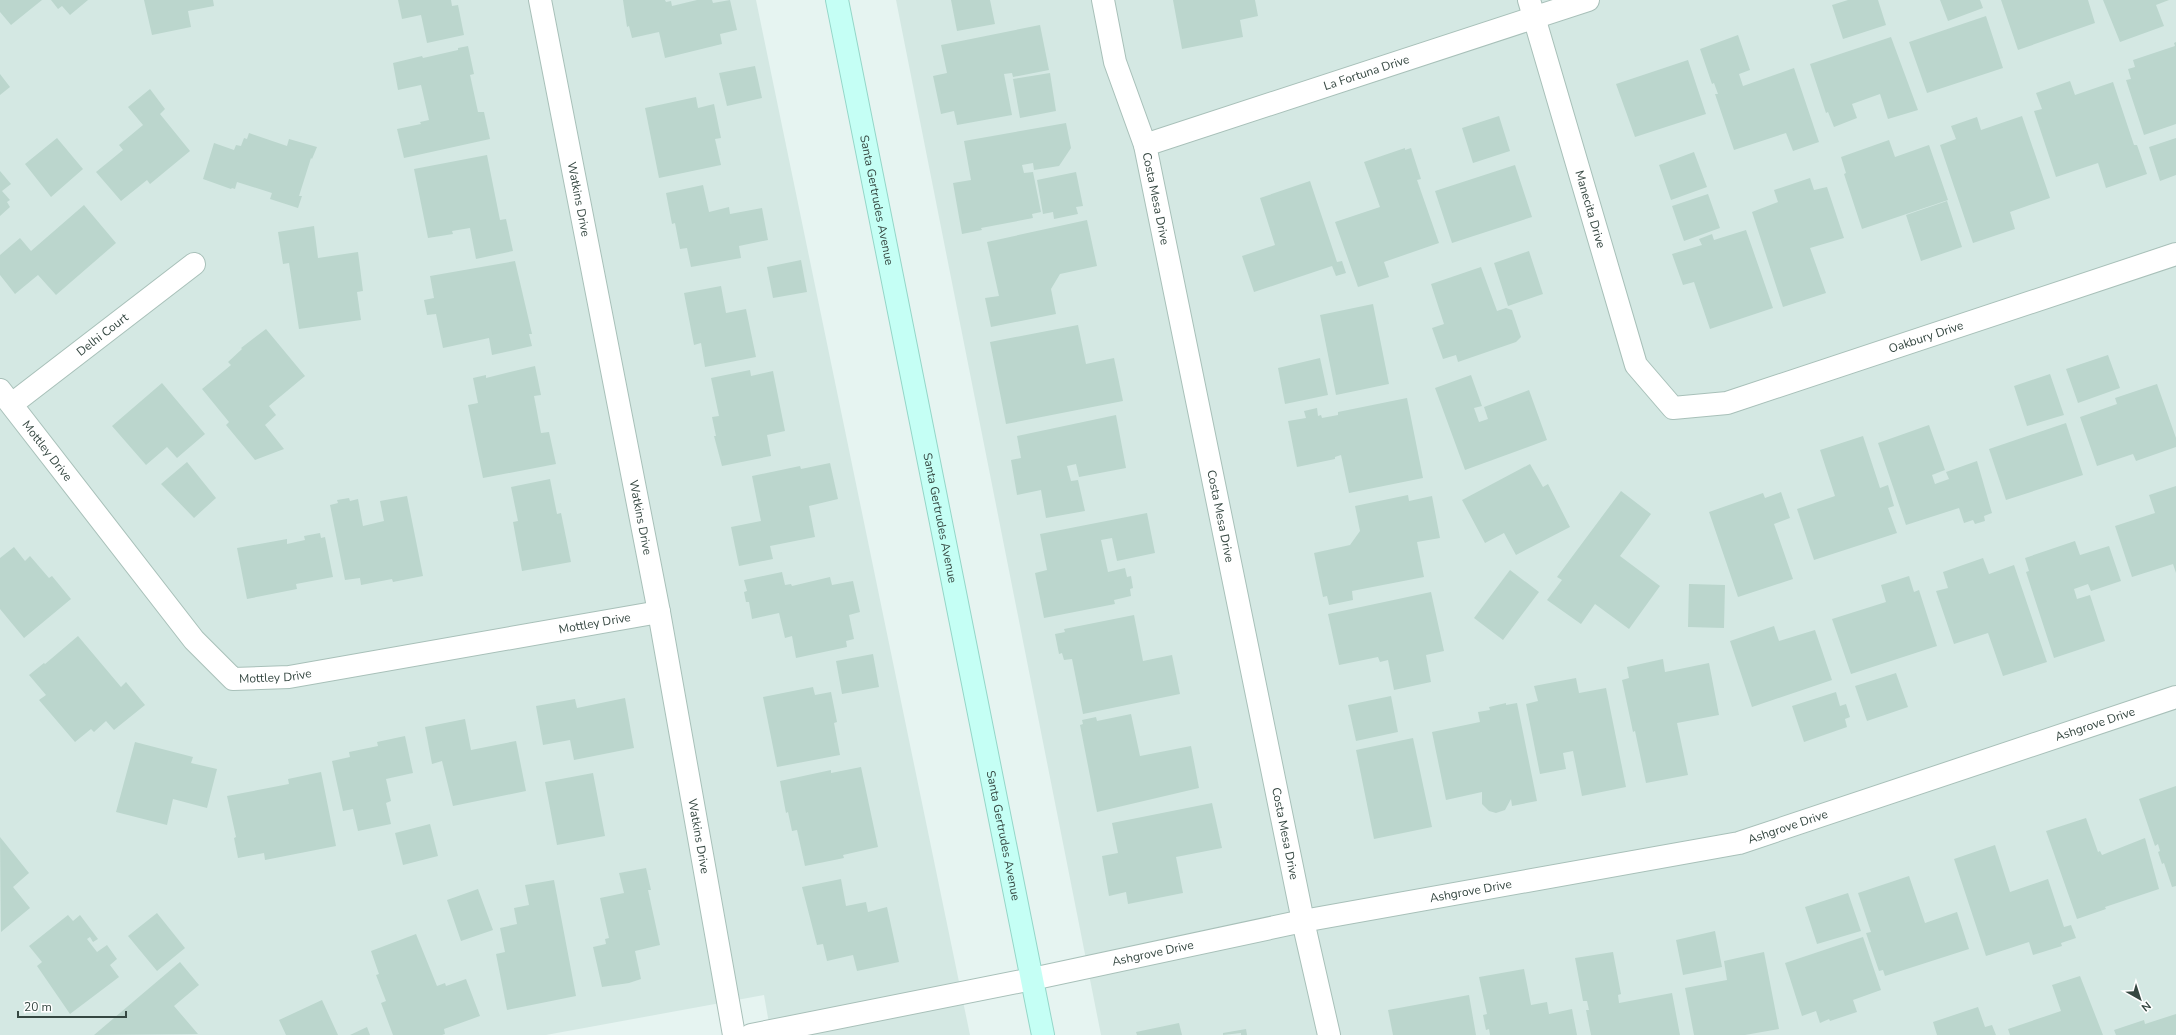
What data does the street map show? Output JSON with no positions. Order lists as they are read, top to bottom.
{
  "streets": {
    "main road": ["Santa Gertrudes Avenue"],
    "street": [
      "La Fortuna Drive",
      "Watkins Drive",
      "Costa Mesa Drive",
      "Manecita Drive",
      "Delhi Court",
      "Oakbury Drive",
      "Mottley Drive",
      "Ashgrove Drive"
    ]
  },
  "crossings": [
    ["La Fortuna Drive", "Costa Mesa Drive"],
    ["La Fortuna Drive", "Manecita Drive"],
    ["Watkins Drive", "Mottley Drive"],
    ["Costa Mesa Drive", "Ashgrove Drive"],
    ["Santa Gertrudes Avenue", "Ashgrove Drive"],
    ["Manecita Drive", "Oakbury Drive"],
    ["Delhi Court", "Mottley Drive"]
  ],
  "scale_bar": "20 m",
  "north": "bottom right"
}
